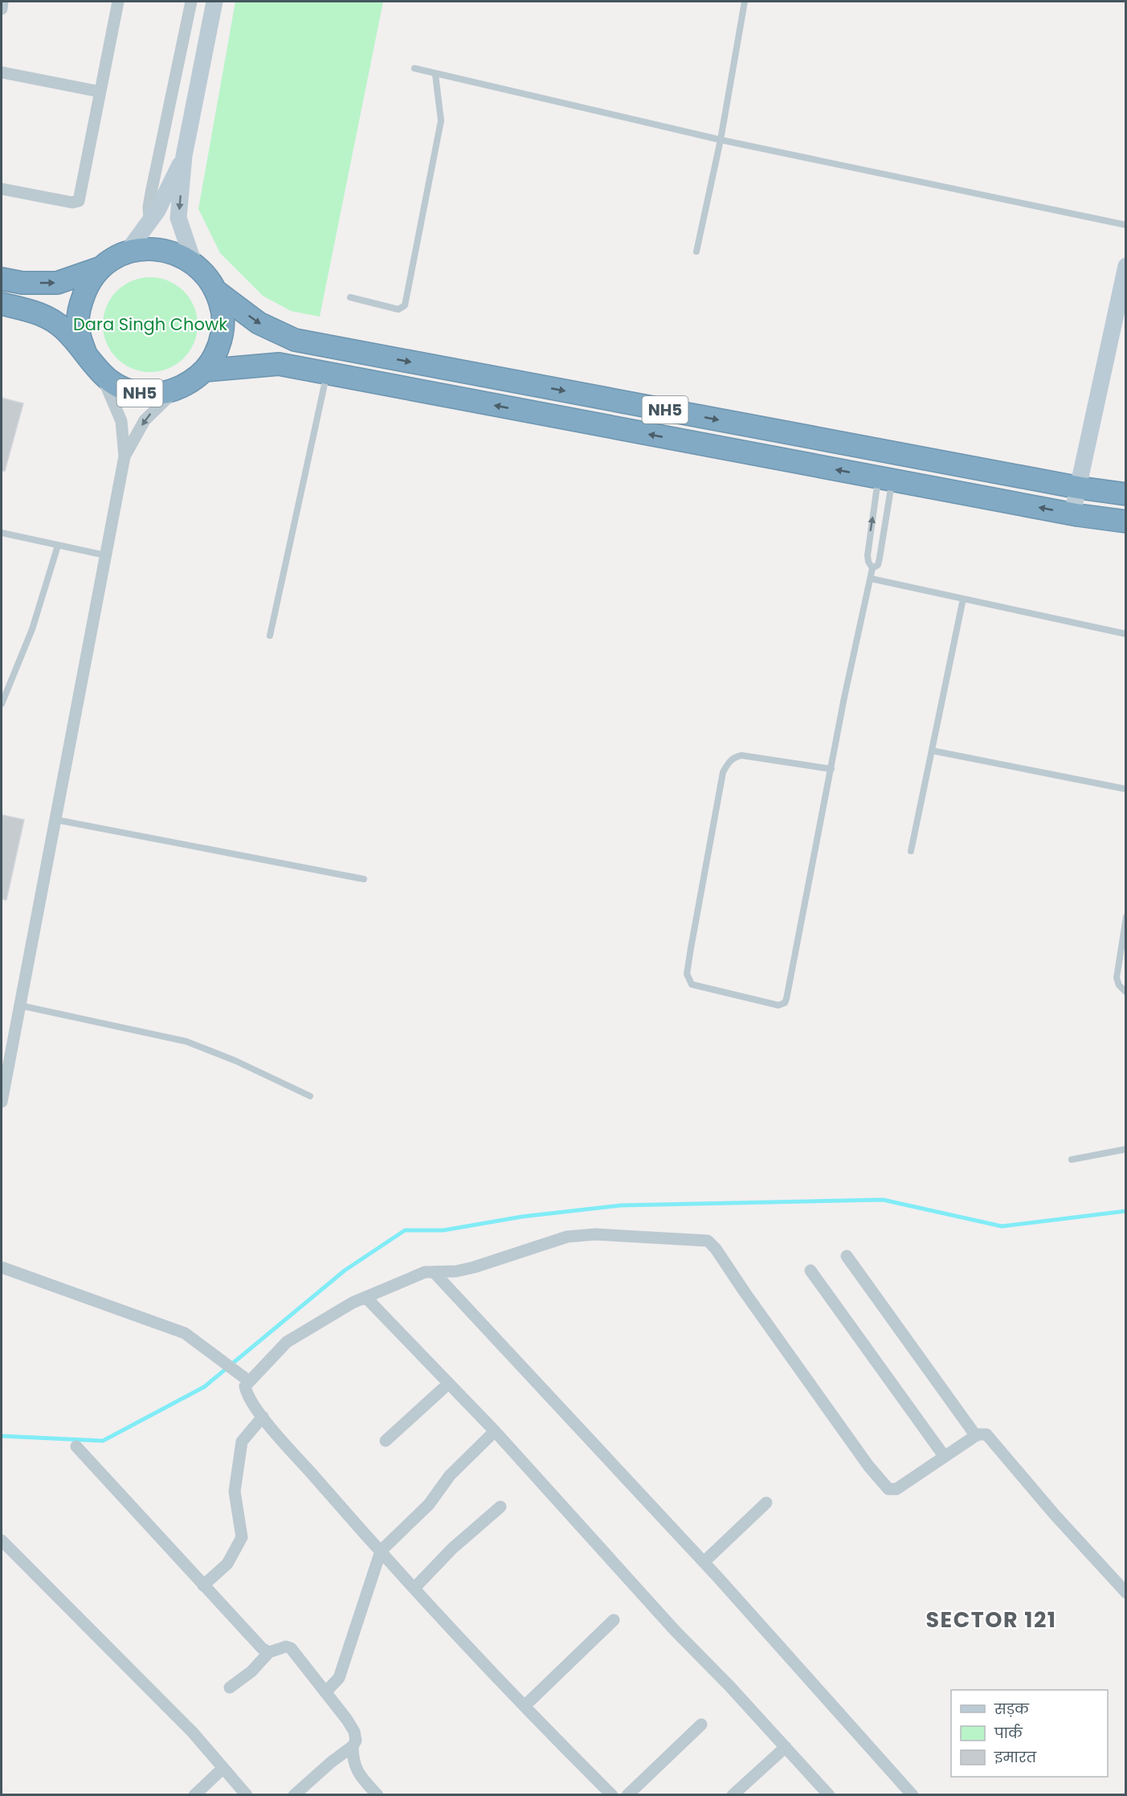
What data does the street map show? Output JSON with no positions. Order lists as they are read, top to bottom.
{
  "streets": {
    "highway": ["NH5"]
  },
  "districts": ["SECTOR 121"],
  "parks": ["Dara Singh Chowk"],
  "legend": ["सड़क", "पार्क", "इमारत"]
}
